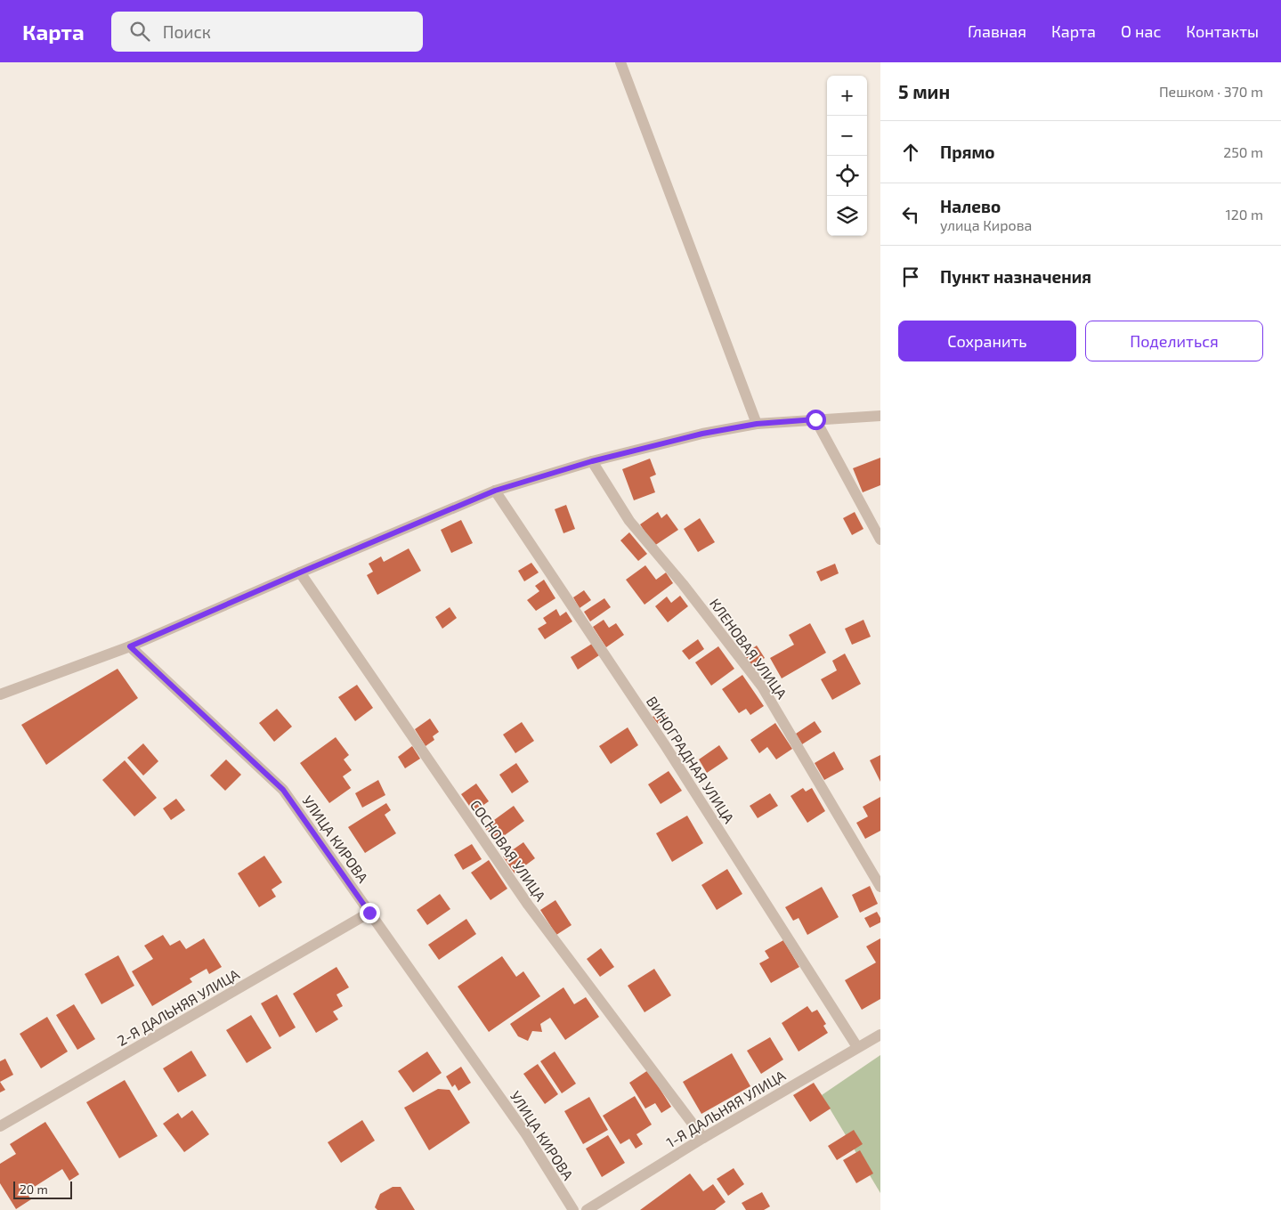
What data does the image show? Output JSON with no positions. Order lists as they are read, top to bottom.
{
  "streets": {
    "street": [
      "КЛЕНОВАЯ УЛИЦА",
      "ВИНОГРАДНАЯ УЛИЦА",
      "УЛИЦА КИРОВА",
      "СОСНОВАЯ УЛИЦА",
      "2-Я ДАЛЬНЯЯ УЛИЦА",
      "1-Я ДАЛЬНЯЯ УЛИЦА"
    ]
  },
  "crossings": [
    ["ВИНОГРАДНАЯ УЛИЦА", "1-Я ДАЛЬНЯЯ УЛИЦА"],
    ["УЛИЦА КИРОВА", "2-Я ДАЛЬНЯЯ УЛИЦА"],
    ["СОСНОВАЯ УЛИЦА", "1-Я ДАЛЬНЯЯ УЛИЦА"]
  ],
  "scale_bar": "20 m",
  "page": {
    "header": "Карта",
    "search": "Поиск",
    "nav": [
      "Главная",
      "Карта",
      "О нас",
      "Контакты"
    ],
    "heading": ["5 мин", "Пешком · 370 m"],
    "map_buttons": ["+", "−"],
    "list": [
      ["Прямо", "250 m"],
      ["Налево", "улица Кирова", "120 m"],
      "Пункт назначения"
    ],
    "buttons": ["Сохранить", "Поделиться"],
    "scale": "20 m"
  }
}
